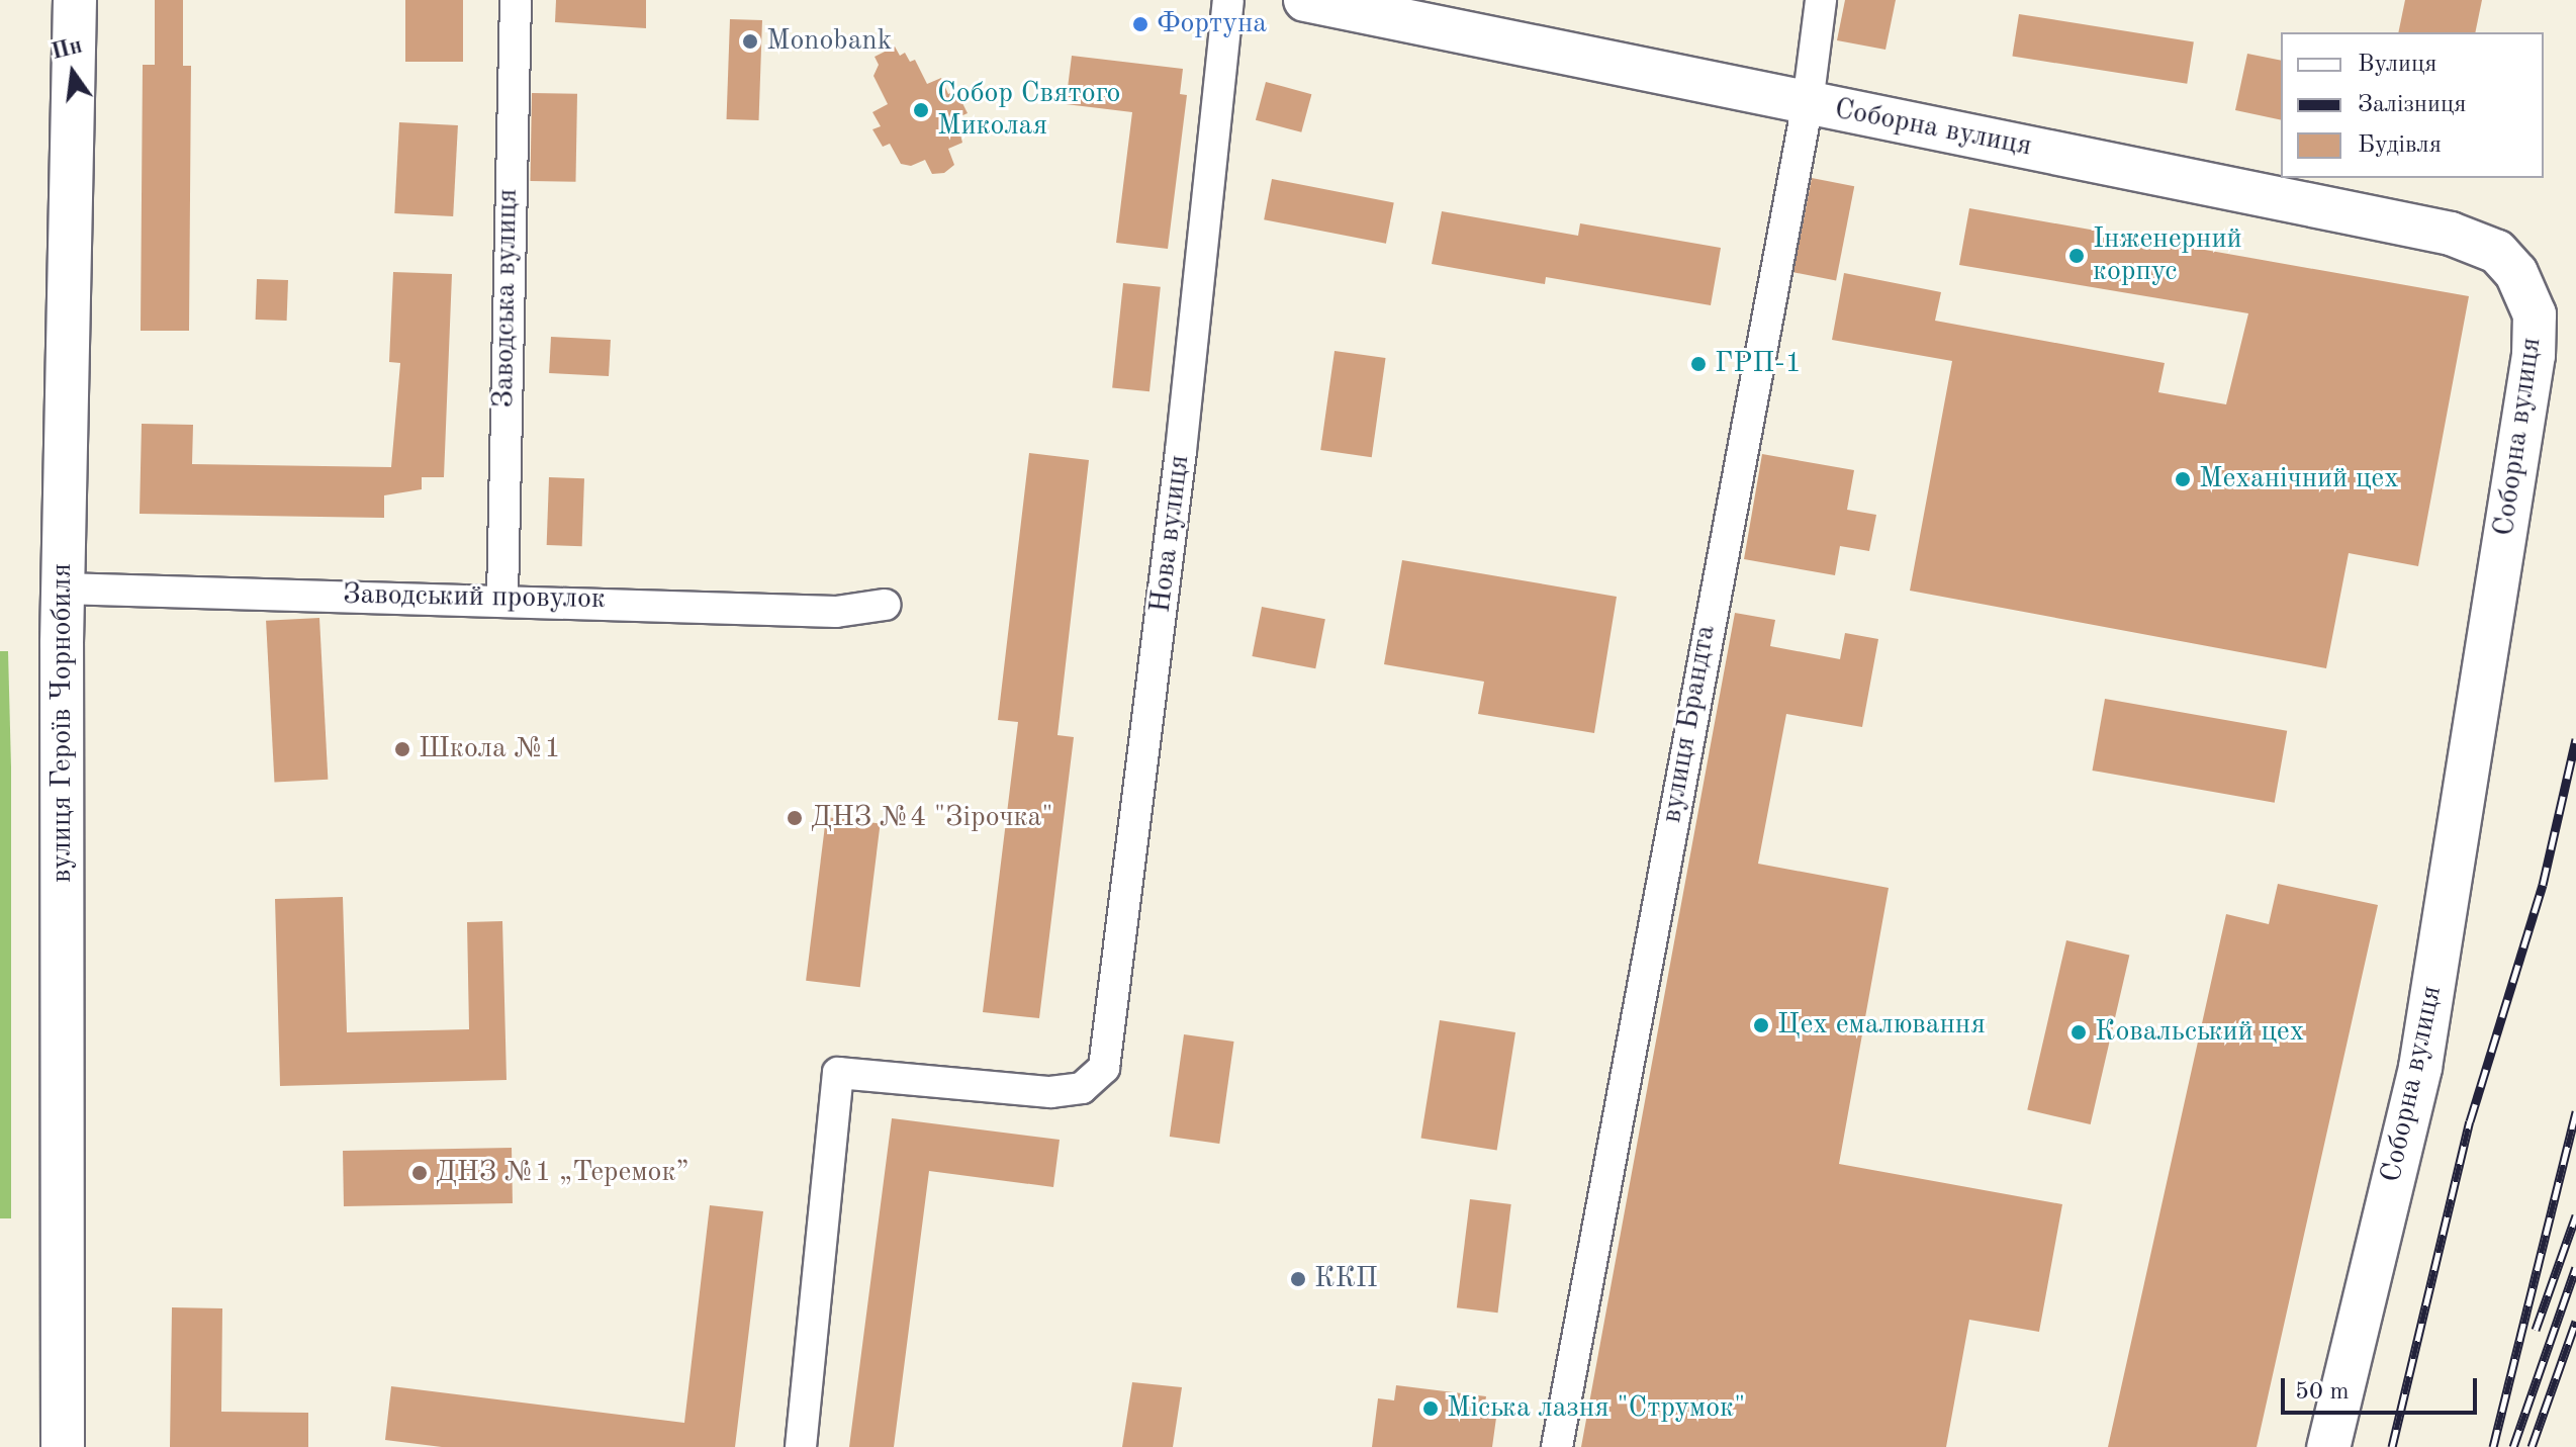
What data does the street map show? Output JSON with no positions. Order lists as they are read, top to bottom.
{
  "streets": {
    "main road": ["Соборна вулиця", "вулиця Героїв Чорнобиля"],
    "street": [
      "Заводська вулиця",
      "Нова вулиця",
      "Заводський провулок",
      "вулиця Брандта"
    ]
  },
  "crossings": [
    ["Соборна вулиця", "вулиця Брандта"],
    ["Заводська вулиця", "Заводський провулок"],
    ["Заводський провулок", "вулиця Героїв Чорнобиля"]
  ],
  "places": [
    "Фортуна",
    "Monobank",
    "Собор Святого Миколая",
    "Інженерний корпус",
    "ГРП-1",
    "Механічний цех",
    "Школа №1",
    "ДНЗ №4 \"Зірочка\"",
    "Цех емалювання",
    "Ковальський цех",
    "ДНЗ №1 „Теремок”",
    "ККП",
    "Міська лазня \"Струмок\""
  ],
  "legend": ["Вулиця", "Залізниця", "Будівля"],
  "scale_bar": "50 m",
  "north": "top"
}
